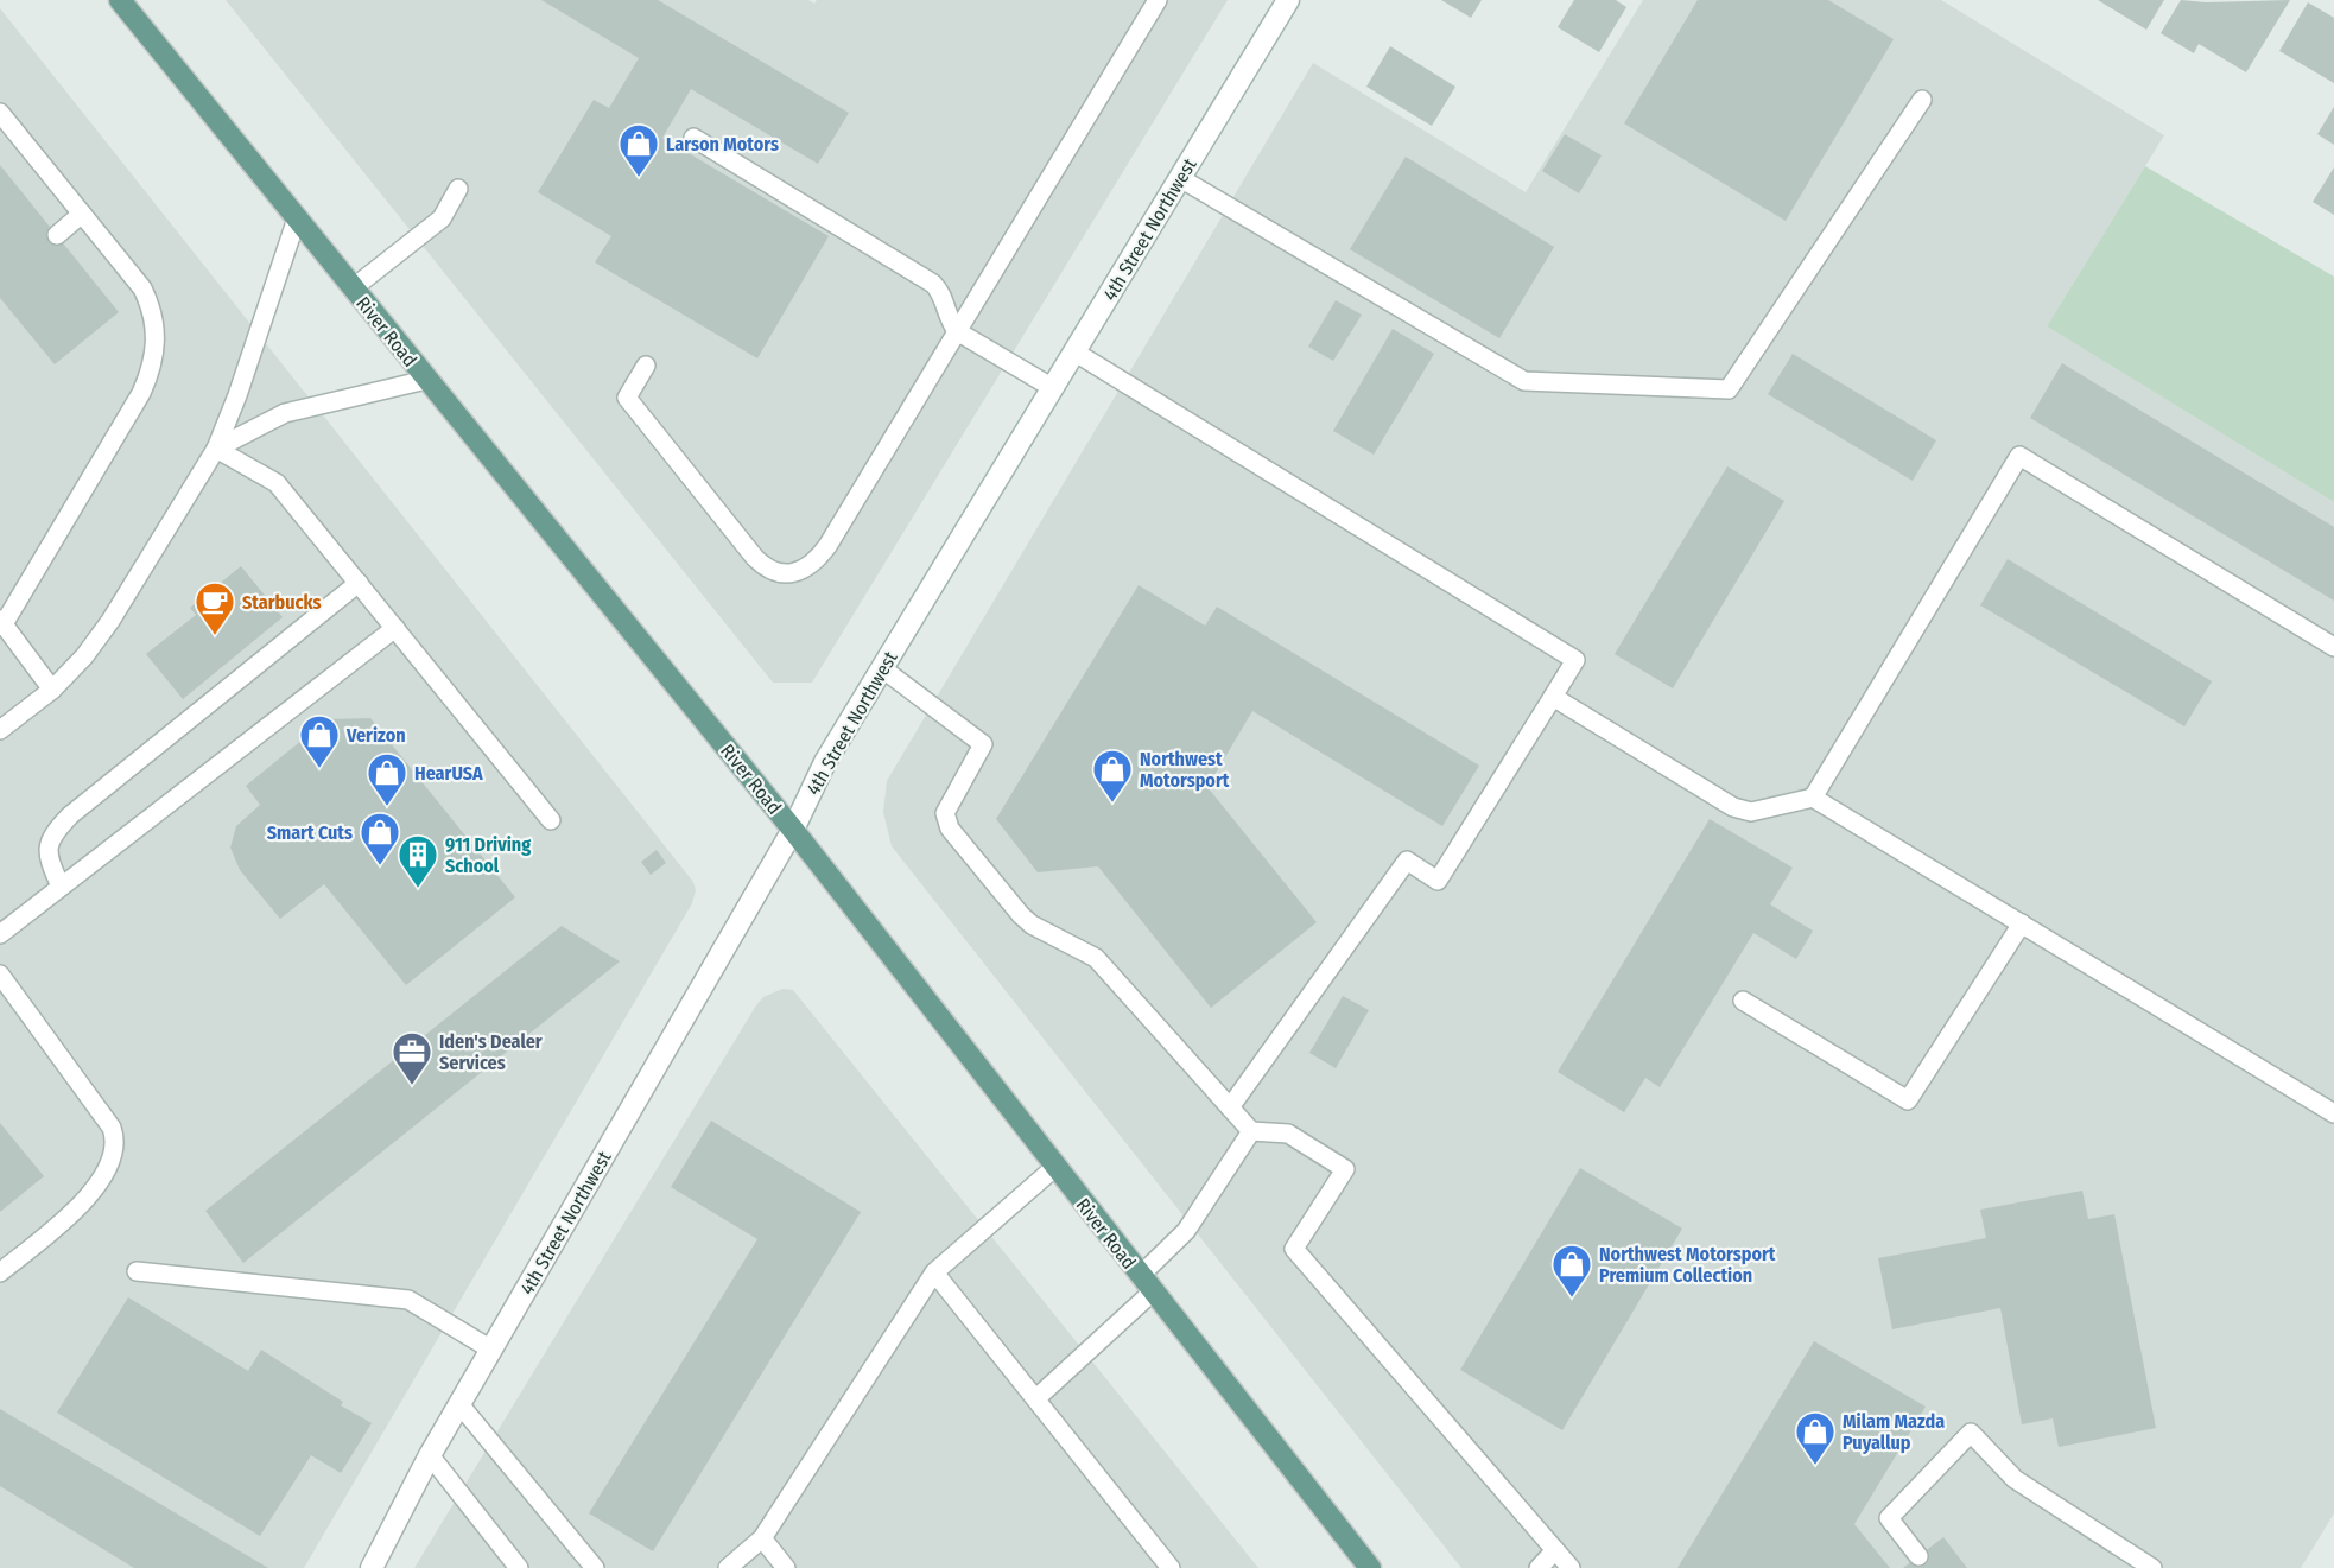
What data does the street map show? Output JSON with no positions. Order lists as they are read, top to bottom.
{
  "streets": {
    "main road": ["4th Street Northwest", "River Road"]
  },
  "crossings": [
    ["4th Street Northwest", "River Road"]
  ],
  "places": {
    "shop": [
      "Larson Motors",
      "Verizon",
      "Northwest Motorsport",
      "HearUSA",
      "Smart Cuts",
      "Northwest Motorsport Premium Collection",
      "Milam Mazda Puyallup"
    ],
    "cafe": ["Starbucks"],
    "building": ["911 Driving School"],
    "office": ["Iden's Dealer Services"]
  }
}
